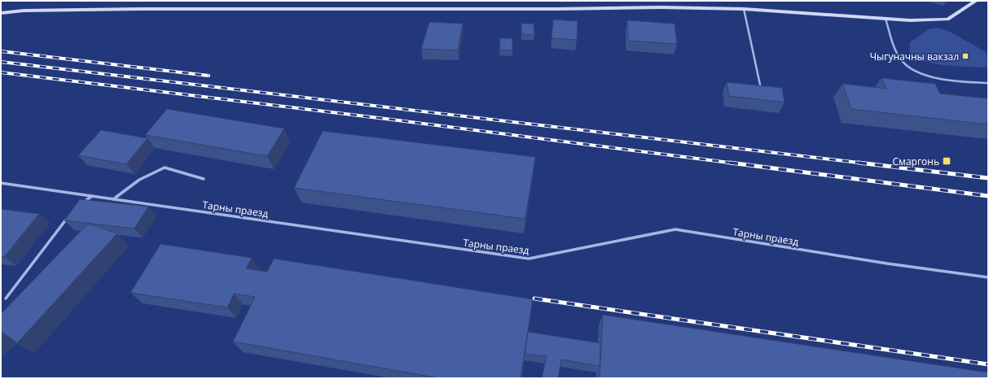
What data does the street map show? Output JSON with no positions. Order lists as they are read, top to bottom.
{
  "streets": {
    "lane": ["Тарны праезд"]
  },
  "places": {
    "transit": ["Чыгуначны вакзал", "Смаргонь"]
  }
}
